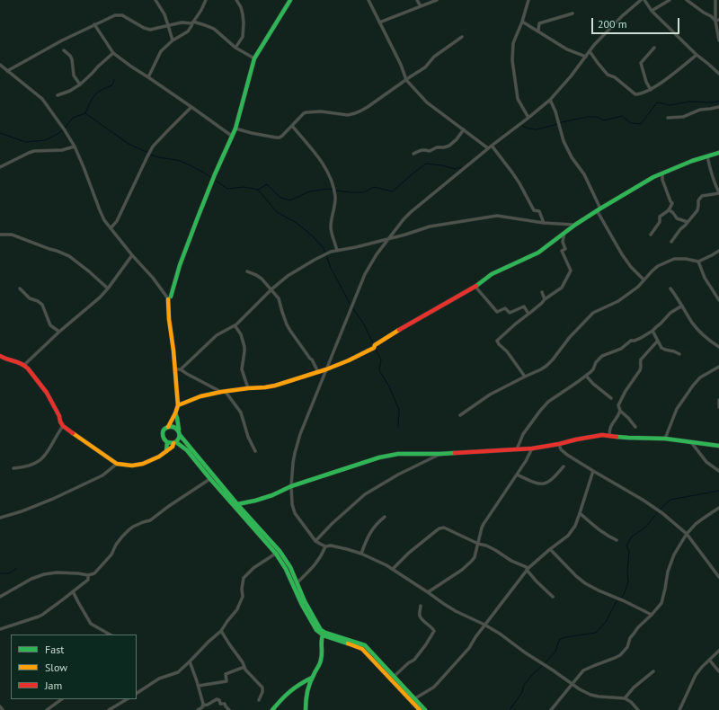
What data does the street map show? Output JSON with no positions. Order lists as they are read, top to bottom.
{
  "legend": ["Fast", "Slow", "Jam"],
  "scale_bar": "200 m"
}
